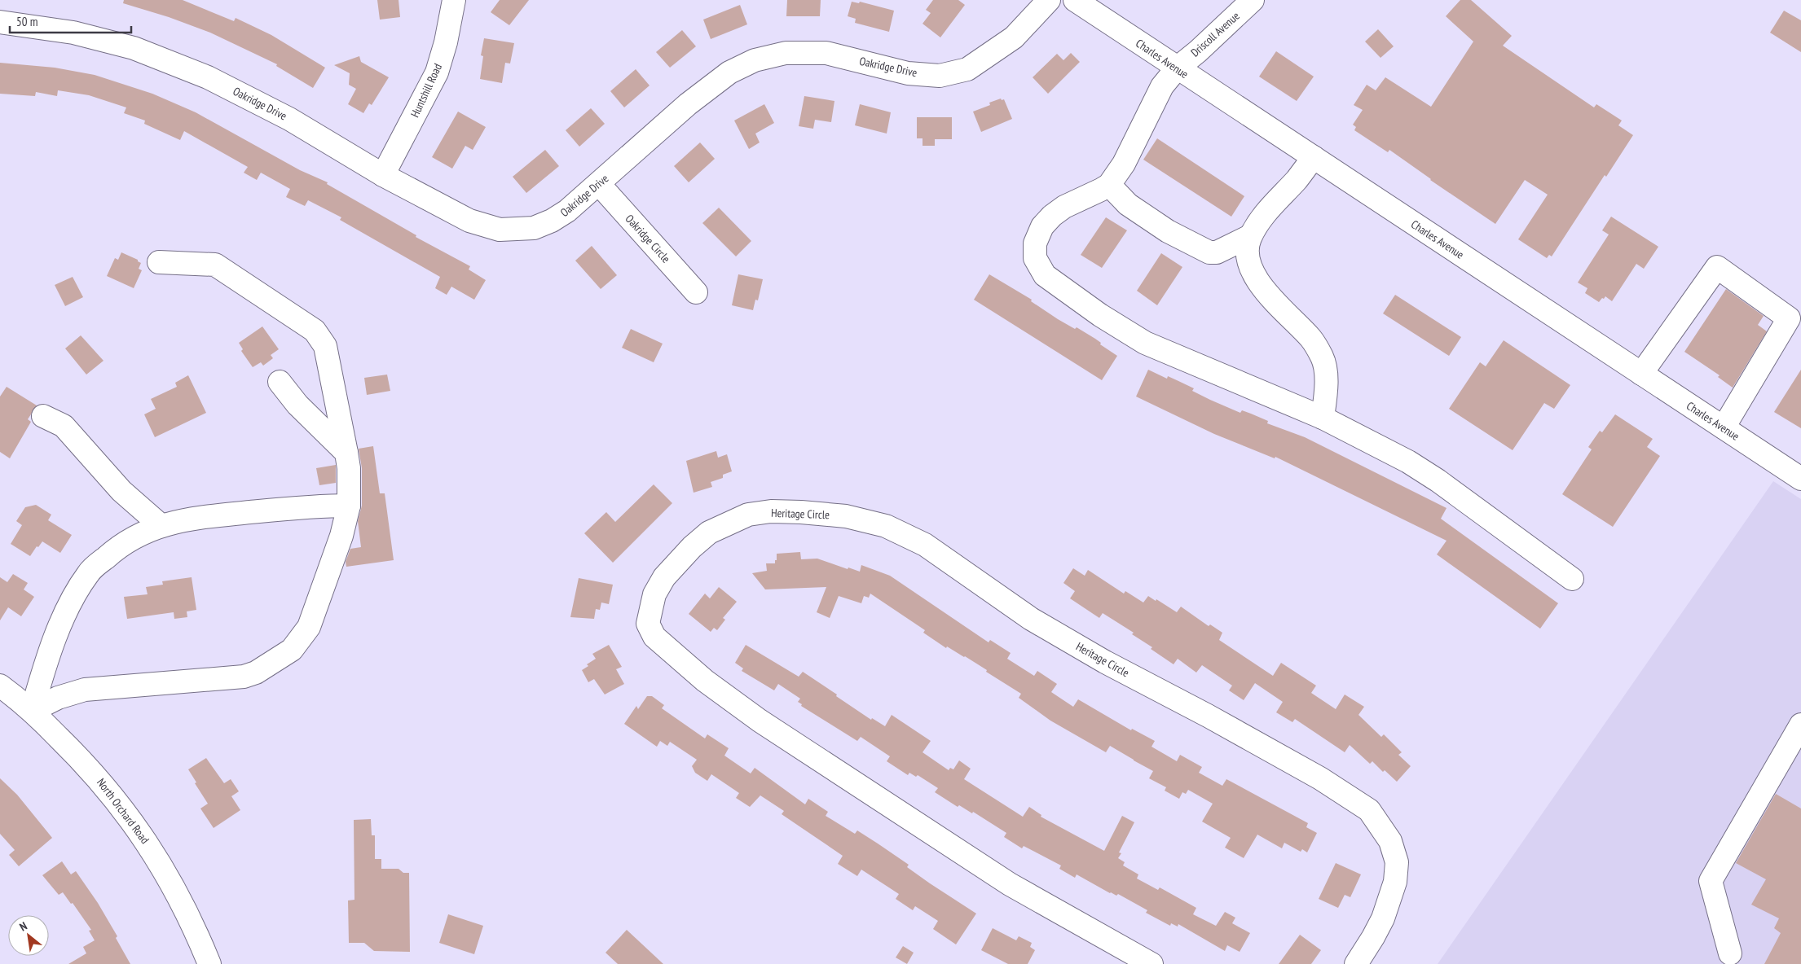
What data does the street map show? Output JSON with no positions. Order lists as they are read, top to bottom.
{
  "streets": {
    "street": [
      "Driscoll Avenue",
      "Charles Avenue",
      "Oakridge Drive",
      "Huntshill Road",
      "Oakridge Circle",
      "Heritage Circle",
      "North Orchard Road"
    ]
  },
  "crossings": [
    ["Driscoll Avenue", "Charles Avenue"],
    ["Oakridge Drive", "Huntshill Road"],
    ["Oakridge Drive", "Oakridge Circle"]
  ],
  "scale_bar": "50 m",
  "north": "top left"
}
